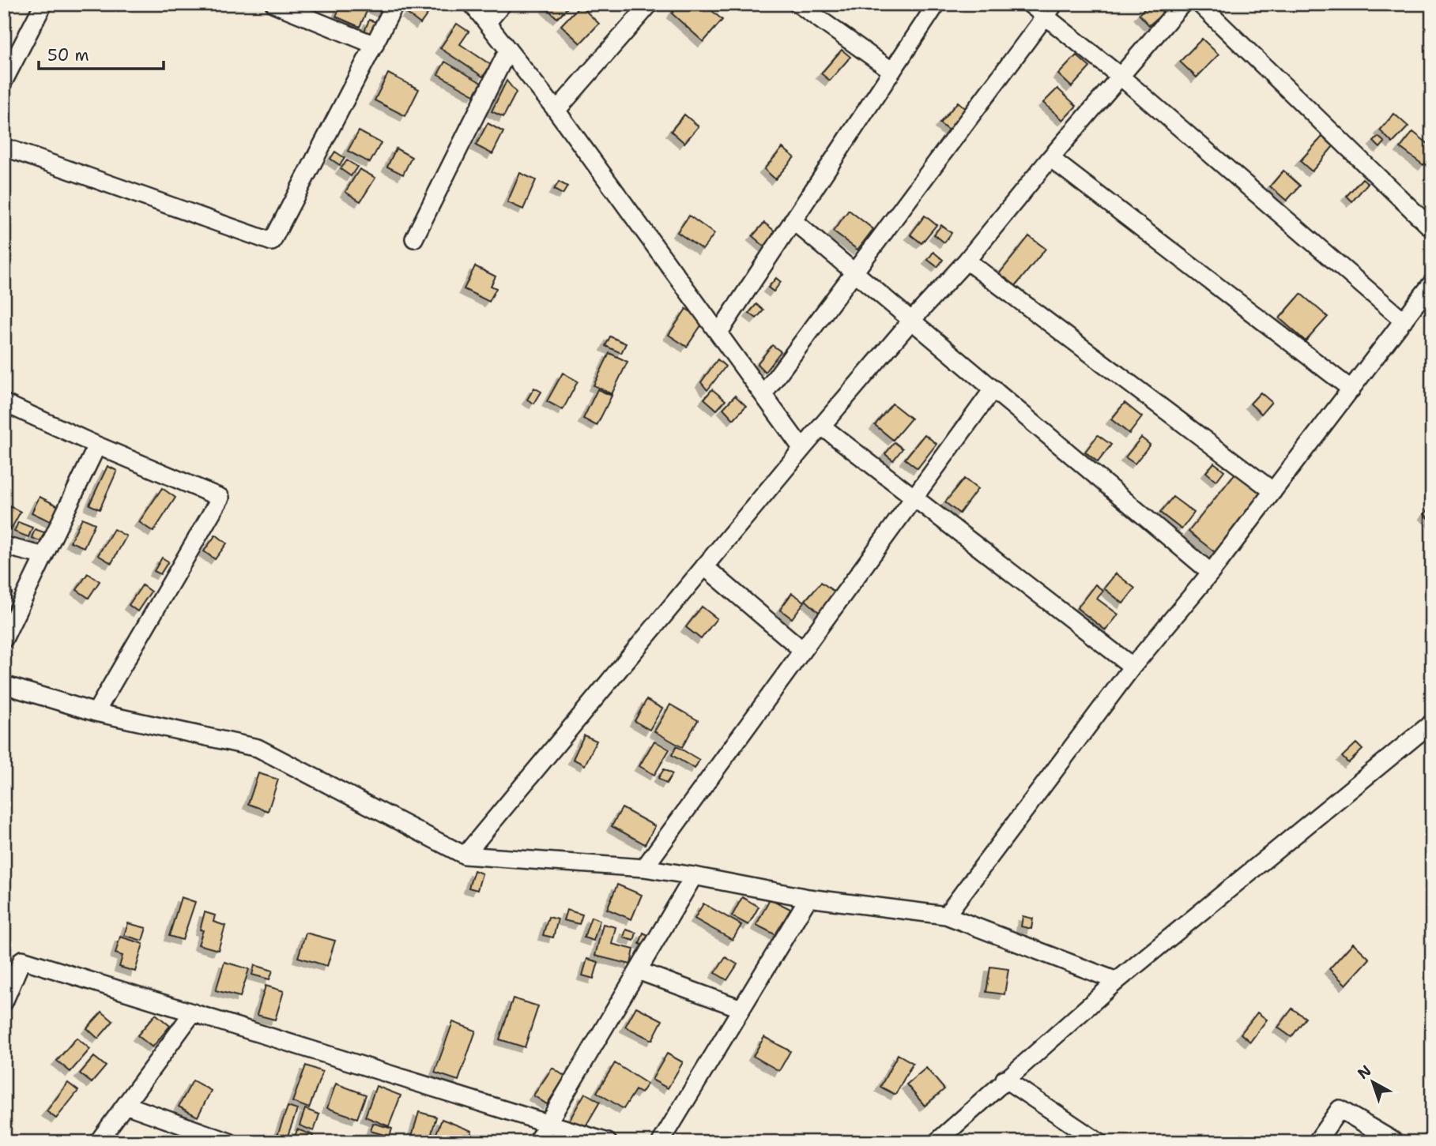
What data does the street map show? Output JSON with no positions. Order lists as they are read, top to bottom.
{
  "scale_bar": "50 m",
  "north": "top left"
}
